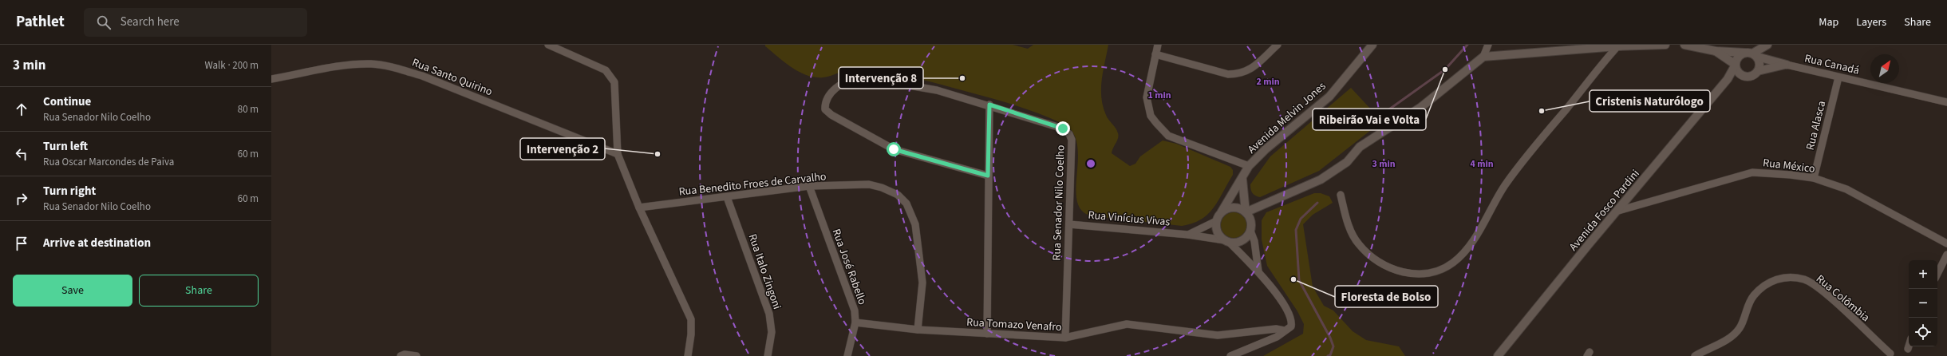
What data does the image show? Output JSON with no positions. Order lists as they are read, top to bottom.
{
  "streets": {
    "street": [
      "Rua Canadá",
      "Rua Santo Quirino",
      "Avenida Melvin Jones",
      "Rua Alasca",
      "Rua México",
      "Rua Benedito Froes de Carvalho",
      "Rua Senador Nilo Coelho",
      "Avenida Fosco Pardini",
      "Rua Vinícius Vivas",
      "Rua José Rabello",
      "Rua Italo Zingoni",
      "Rua Colômbia",
      "Rua Tomazo Venafro"
    ]
  },
  "crossings": [
    ["Rua Canadá", "Rua Alasca"],
    ["Avenida Melvin Jones", "Rua Vinícius Vivas"],
    ["Rua Alasca", "Rua México"],
    ["Rua México", "Avenida Fosco Pardini"],
    ["Rua Benedito Froes de Carvalho", "Rua José Rabello"],
    ["Rua Benedito Froes de Carvalho", "Rua Italo Zingoni"],
    ["Rua Benedito Froes de Carvalho", "Rua Tomazo Venafro"],
    ["Rua Senador Nilo Coelho", "Rua Vinícius Vivas"],
    ["Rua Senador Nilo Coelho", "Rua Tomazo Venafro"],
    ["Rua José Rabello", "Rua Tomazo Venafro"]
  ],
  "places": [
    "Ribeirão Vai e Volta",
    "Intervenção 8",
    "Cristenis Naturólogo",
    "Intervenção 2",
    "Floresta de Bolso"
  ],
  "north": "top right",
  "page": {
    "header": "Pathlet",
    "search": "Search here",
    "nav": ["Map", "Layers", "Share"],
    "heading": ["3 min", "Walk · 200 m"],
    "list": [
      ["Continue", "Rua Senador Nilo Coelho", "80 m"],
      ["Turn left", "Rua Oscar Marcondes de Paiva", "60 m"],
      ["Turn right", "Rua Senador Nilo Coelho", "60 m"],
      "Arrive at destination"
    ],
    "map_buttons": ["+", "−"],
    "buttons": ["Save", "Share"]
  },
  "rings": [
    "2 min",
    "1 min",
    "3 min",
    "4 min"
  ]
}
